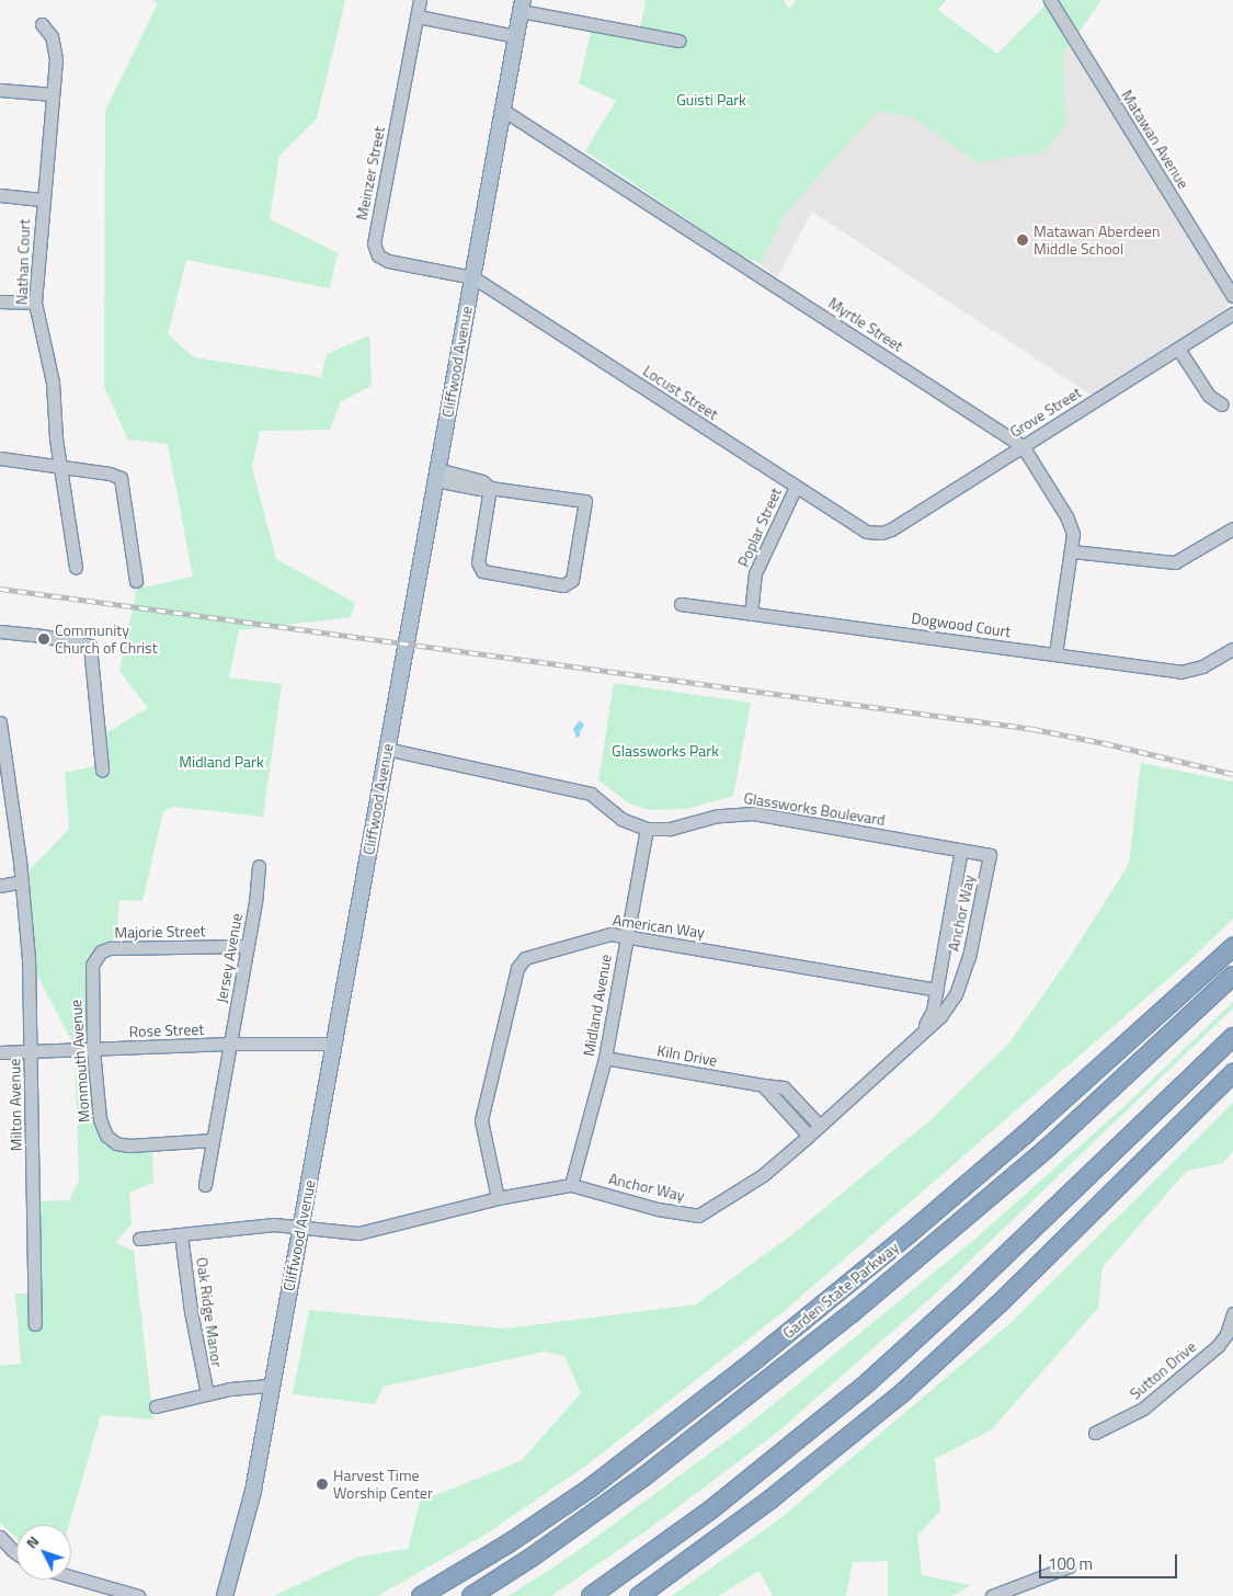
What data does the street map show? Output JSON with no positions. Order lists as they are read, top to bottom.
{
  "streets": {
    "highway": ["Garden State Parkway"],
    "main road": ["Cliffwood Avenue"],
    "street": [
      "Matawan Avenue",
      "Meinzer Street",
      "Nathan Court",
      "Myrtle Street",
      "Locust Street",
      "Grove Street",
      "Poplar Street",
      "Dogwood Court",
      "Glassworks Boulevard",
      "Anchor Way",
      "American Way",
      "Majorie Street",
      "Jersey Avenue",
      "Midland Avenue",
      "Rose Street",
      "Kiln Drive",
      "Monmouth Avenue",
      "Milton Avenue",
      "Oak Ridge Manor",
      "Sutton Drive"
    ]
  },
  "crossings": [
    ["Meinzer Street", "Cliffwood Avenue"],
    ["Meinzer Street", "Locust Street"],
    ["Myrtle Street", "Cliffwood Avenue"],
    ["Myrtle Street", "Grove Street"],
    ["Myrtle Street", "Dogwood Court"],
    ["Cliffwood Avenue", "Locust Street"],
    ["Cliffwood Avenue", "Glassworks Boulevard"],
    ["Cliffwood Avenue", "Anchor Way"],
    ["Cliffwood Avenue", "Rose Street"],
    ["Locust Street", "Grove Street"],
    ["Locust Street", "Poplar Street"],
    ["Poplar Street", "Dogwood Court"],
    ["Glassworks Boulevard", "Anchor Way"],
    ["Glassworks Boulevard", "Midland Avenue"],
    ["Anchor Way", "American Way"],
    ["Anchor Way", "Midland Avenue"],
    ["Anchor Way", "Kiln Drive"],
    ["American Way", "Midland Avenue"],
    ["Majorie Street", "Jersey Avenue"],
    ["Majorie Street", "Monmouth Avenue"],
    ["Jersey Avenue", "Rose Street"],
    ["Jersey Avenue", "Monmouth Avenue"],
    ["Midland Avenue", "Kiln Drive"],
    ["Rose Street", "Monmouth Avenue"],
    ["Rose Street", "Milton Avenue"]
  ],
  "parks": ["Guisti Park", "Glassworks Park", "Midland Park"],
  "places": ["Matawan Aberdeen Middle School", "Community Church of Christ", "Harvest Time Worship Center"],
  "scale_bar": "100 m",
  "north": "top left"
}
